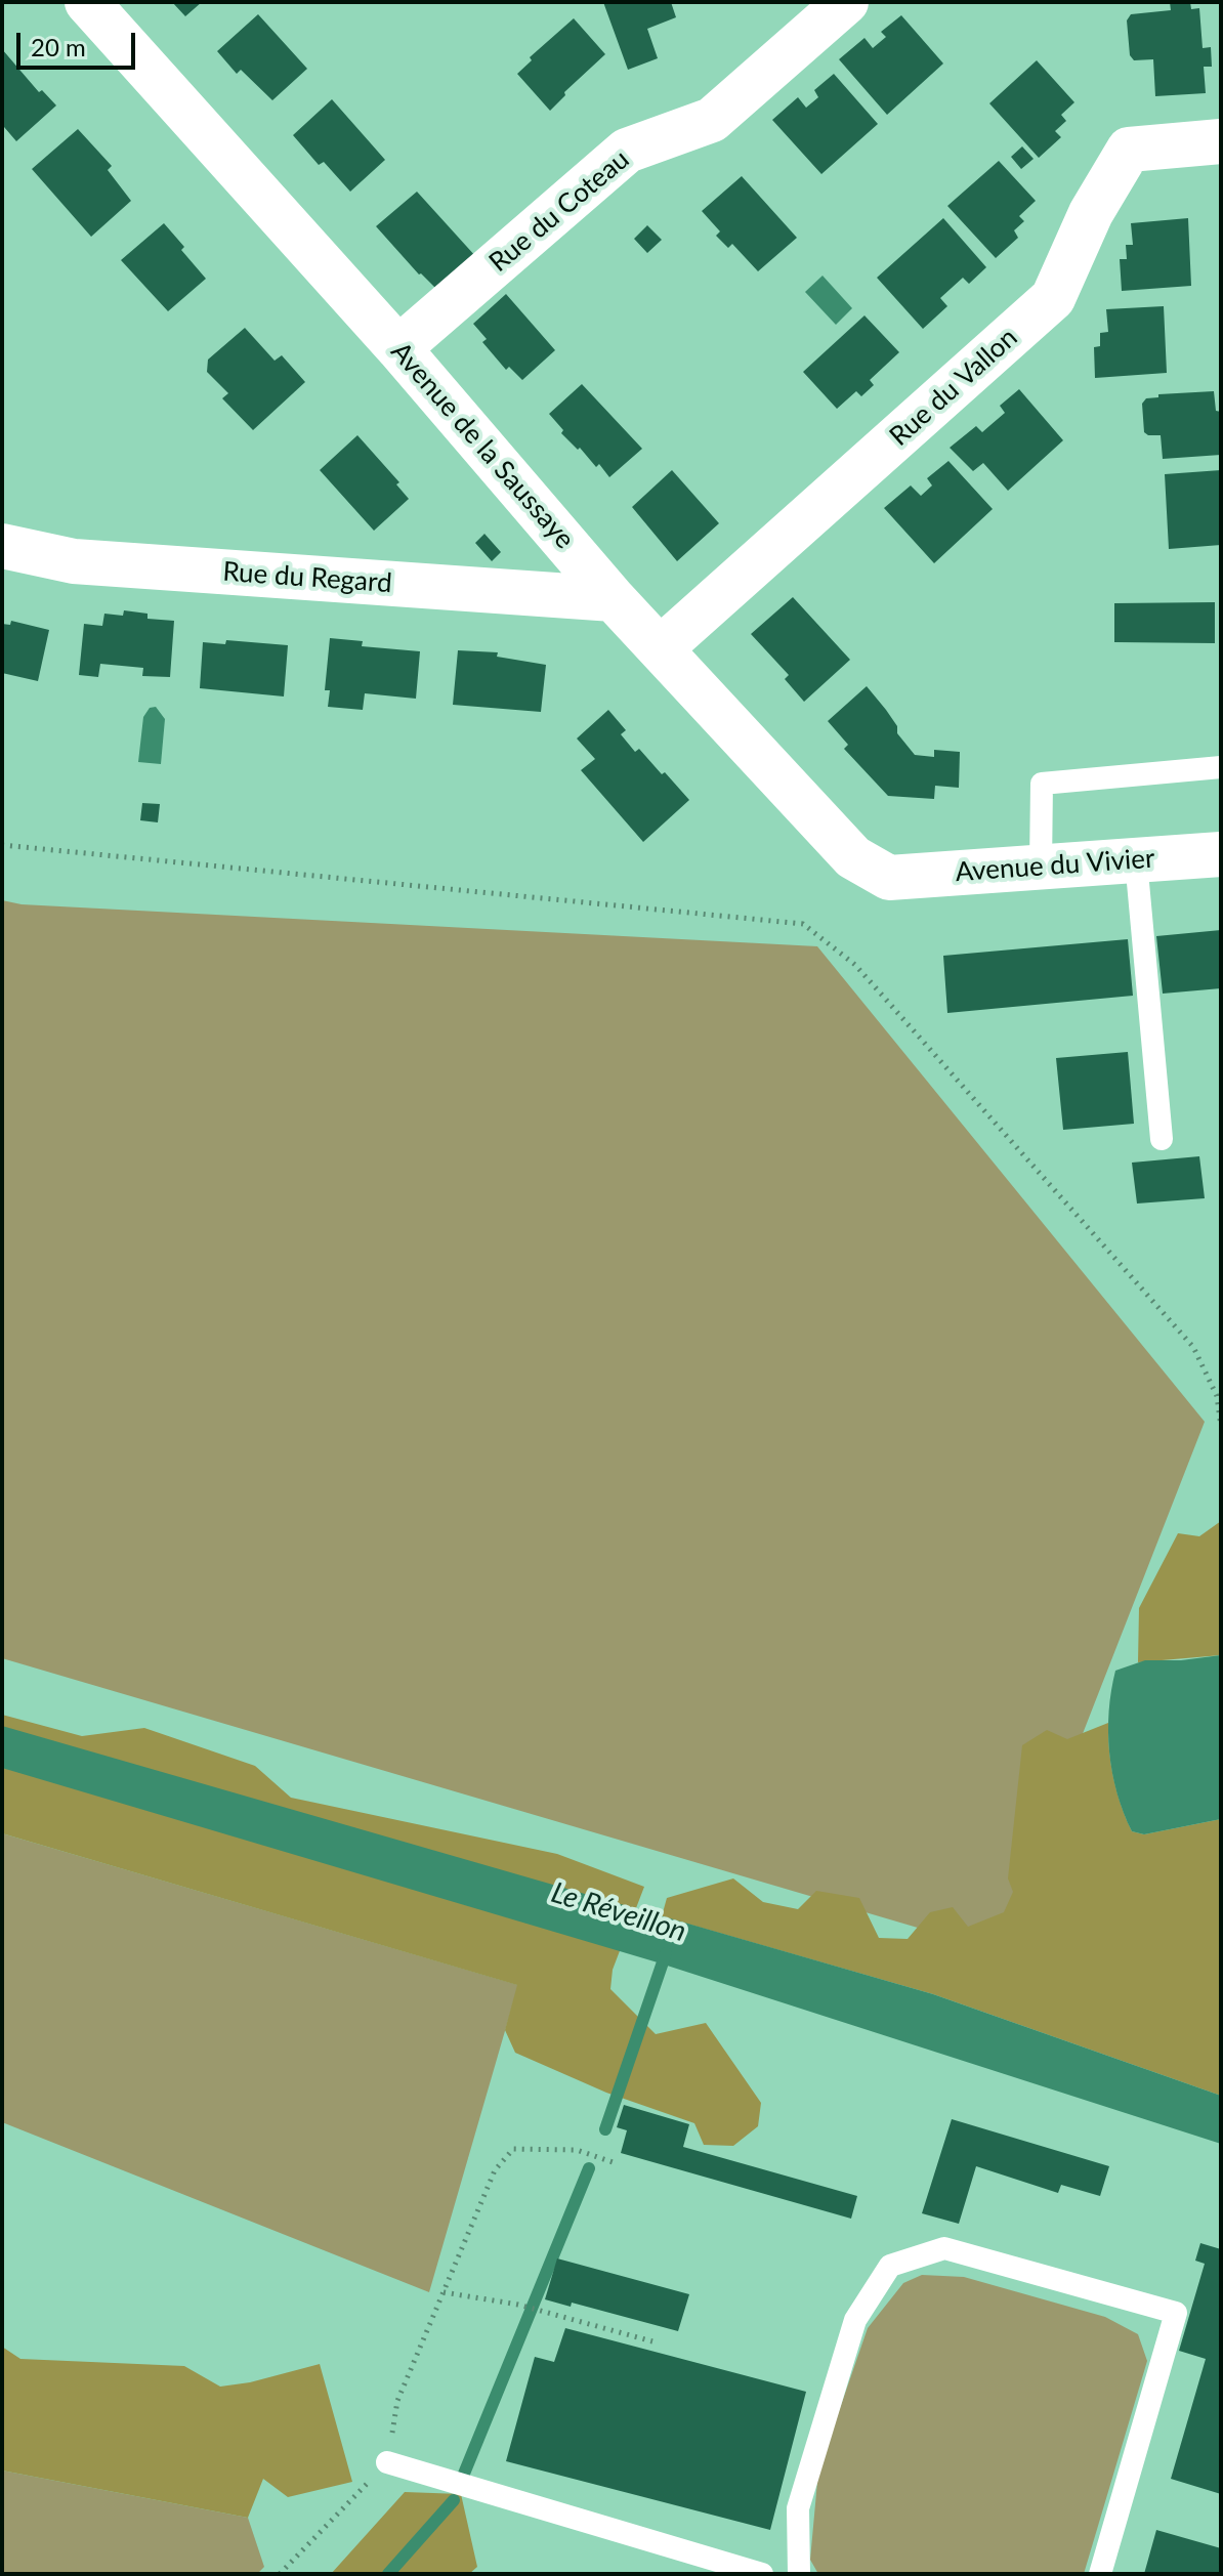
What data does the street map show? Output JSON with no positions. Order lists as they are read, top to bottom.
{
  "streets": {
    "street": [
      "Rue du Coteau",
      "Rue du Vallon",
      "Avenue de la Saussaye",
      "Rue du Regard",
      "Avenue du Vivier"
    ]
  },
  "crossings": [
    ["Rue du Coteau", "Avenue de la Saussaye"],
    ["Rue du Vallon", "Avenue de la Saussaye"],
    ["Avenue de la Saussaye", "Rue du Regard"],
    ["Avenue de la Saussaye", "Avenue du Vivier"]
  ],
  "water": ["Le Réveillon"],
  "scale_bar": "20 m"
}
